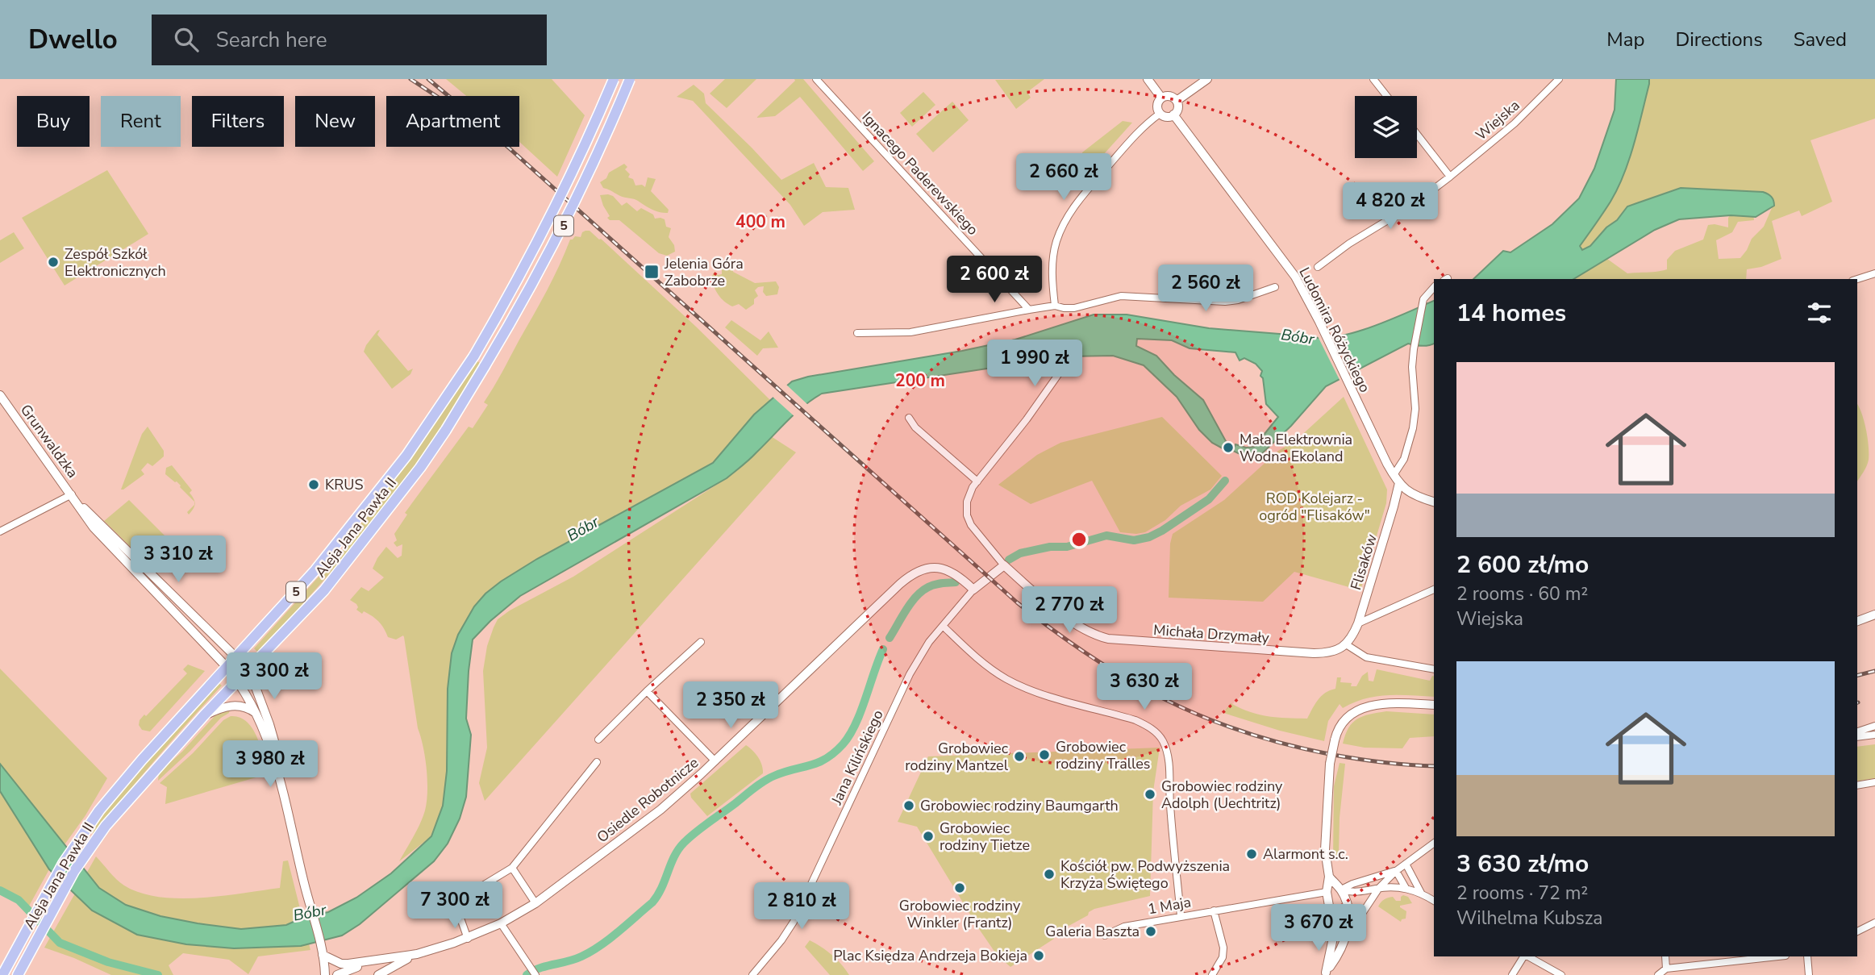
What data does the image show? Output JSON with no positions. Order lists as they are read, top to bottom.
{
  "streets": {
    "main road": ["5", "Aleja Jana Pawła II"],
    "street": [
      "Wiejska",
      "Ignacego Paderewskiego",
      "Ludomira Różyckiego",
      "Grunwaldzka",
      "Flisaków",
      "Michała Drzymały",
      "Jana Kilińskiego",
      "Osiedle Robotnicze",
      "1 Maja"
    ]
  },
  "crossings": [
    ["Ludomira Różyckiego", "Flisaków"],
    ["Grunwaldzka", "Aleja Jana Pawła II"],
    ["Grunwaldzka", "Osiedle Robotnicze"],
    ["Flisaków", "Michała Drzymały"],
    ["Michała Drzymały", "Jana Kilińskiego"],
    ["Jana Kilińskiego", "Osiedle Robotnicze"]
  ],
  "water": ["Bóbr"],
  "parks": ["ROD Kolejarz - ogród \"Flisaków\""],
  "places": {
    "other": [
      "Zespół Szkół Elektronicznych",
      "Mała Elektrownia Wodna Ekoland",
      "KRUS",
      "Grobowiec rodziny Tralles",
      "Grobowiec rodziny Mantzel",
      "Grobowiec rodziny Adolph (Uechtritz)",
      "Grobowiec rodziny Baumgarth",
      "Grobowiec rodziny Tietze",
      "Alarmont s.c.",
      "Kościół pw. Podwyższenia Krzyża Świętego",
      "Grobowiec rodziny Winkler (Frantz)",
      "Galeria Baszta",
      "Plac Księdza Andrzeja Bokieja"
    ],
    "transit": ["Jelenia Góra Zabobrze"]
  },
  "page": {
    "header": "Dwello",
    "search": "Search here",
    "nav": ["Map", "Directions", "Saved"],
    "chip": [
      "Buy",
      "Rent",
      "Filters",
      "New",
      "Apartment"
    ],
    "price": [
      "2 660 zł",
      "4 820 zł",
      "2 600 zł",
      "2 560 zł",
      "1 990 zł",
      "3 310 zł",
      "2 770 zł",
      "3 300 zł",
      "3 630 zł",
      "2 350 zł",
      "3 980 zł",
      "7 300 zł",
      "2 810 zł",
      "3 670 zł"
    ],
    "heading": "14 homes",
    "list": [
      {
        "name": "2 600 zł/mo",
        "note": "2 rooms · 60 m² · Wiejska"
      },
      {
        "name": "3 630 zł/mo",
        "note": "2 rooms · 72 m² · Wilhelma Kubsza"
      }
    ]
  },
  "rings": ["400 m", "200 m"]
}
